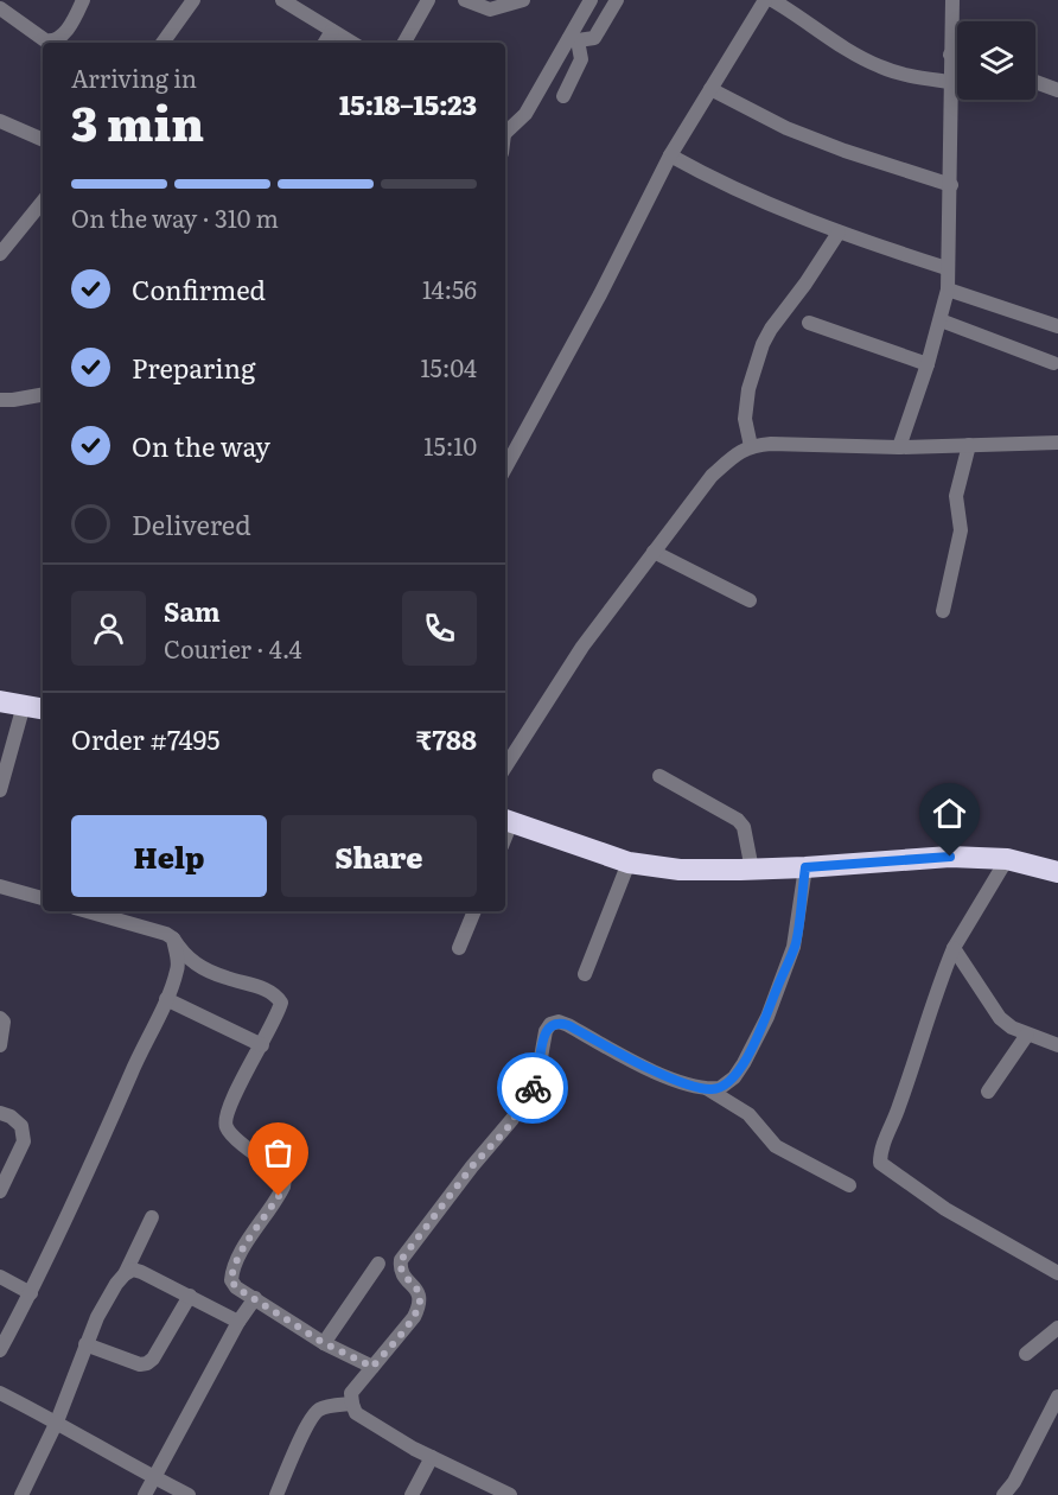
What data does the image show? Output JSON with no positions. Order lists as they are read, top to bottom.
{
  "page": {
    "heading": ["3 min", "Arriving in", "15:18–15:23"],
    "panel": [
      "Sam",
      "Courier · 4.4",
      "Order #7495",
      "₹788"
    ],
    "bar": "On the way · 310 m",
    "list": [
      ["Confirmed", "14:56"],
      ["Preparing", "15:04"],
      ["On the way", "15:10"],
      "Delivered"
    ],
    "buttons": ["Help", "Share"]
  }
}
